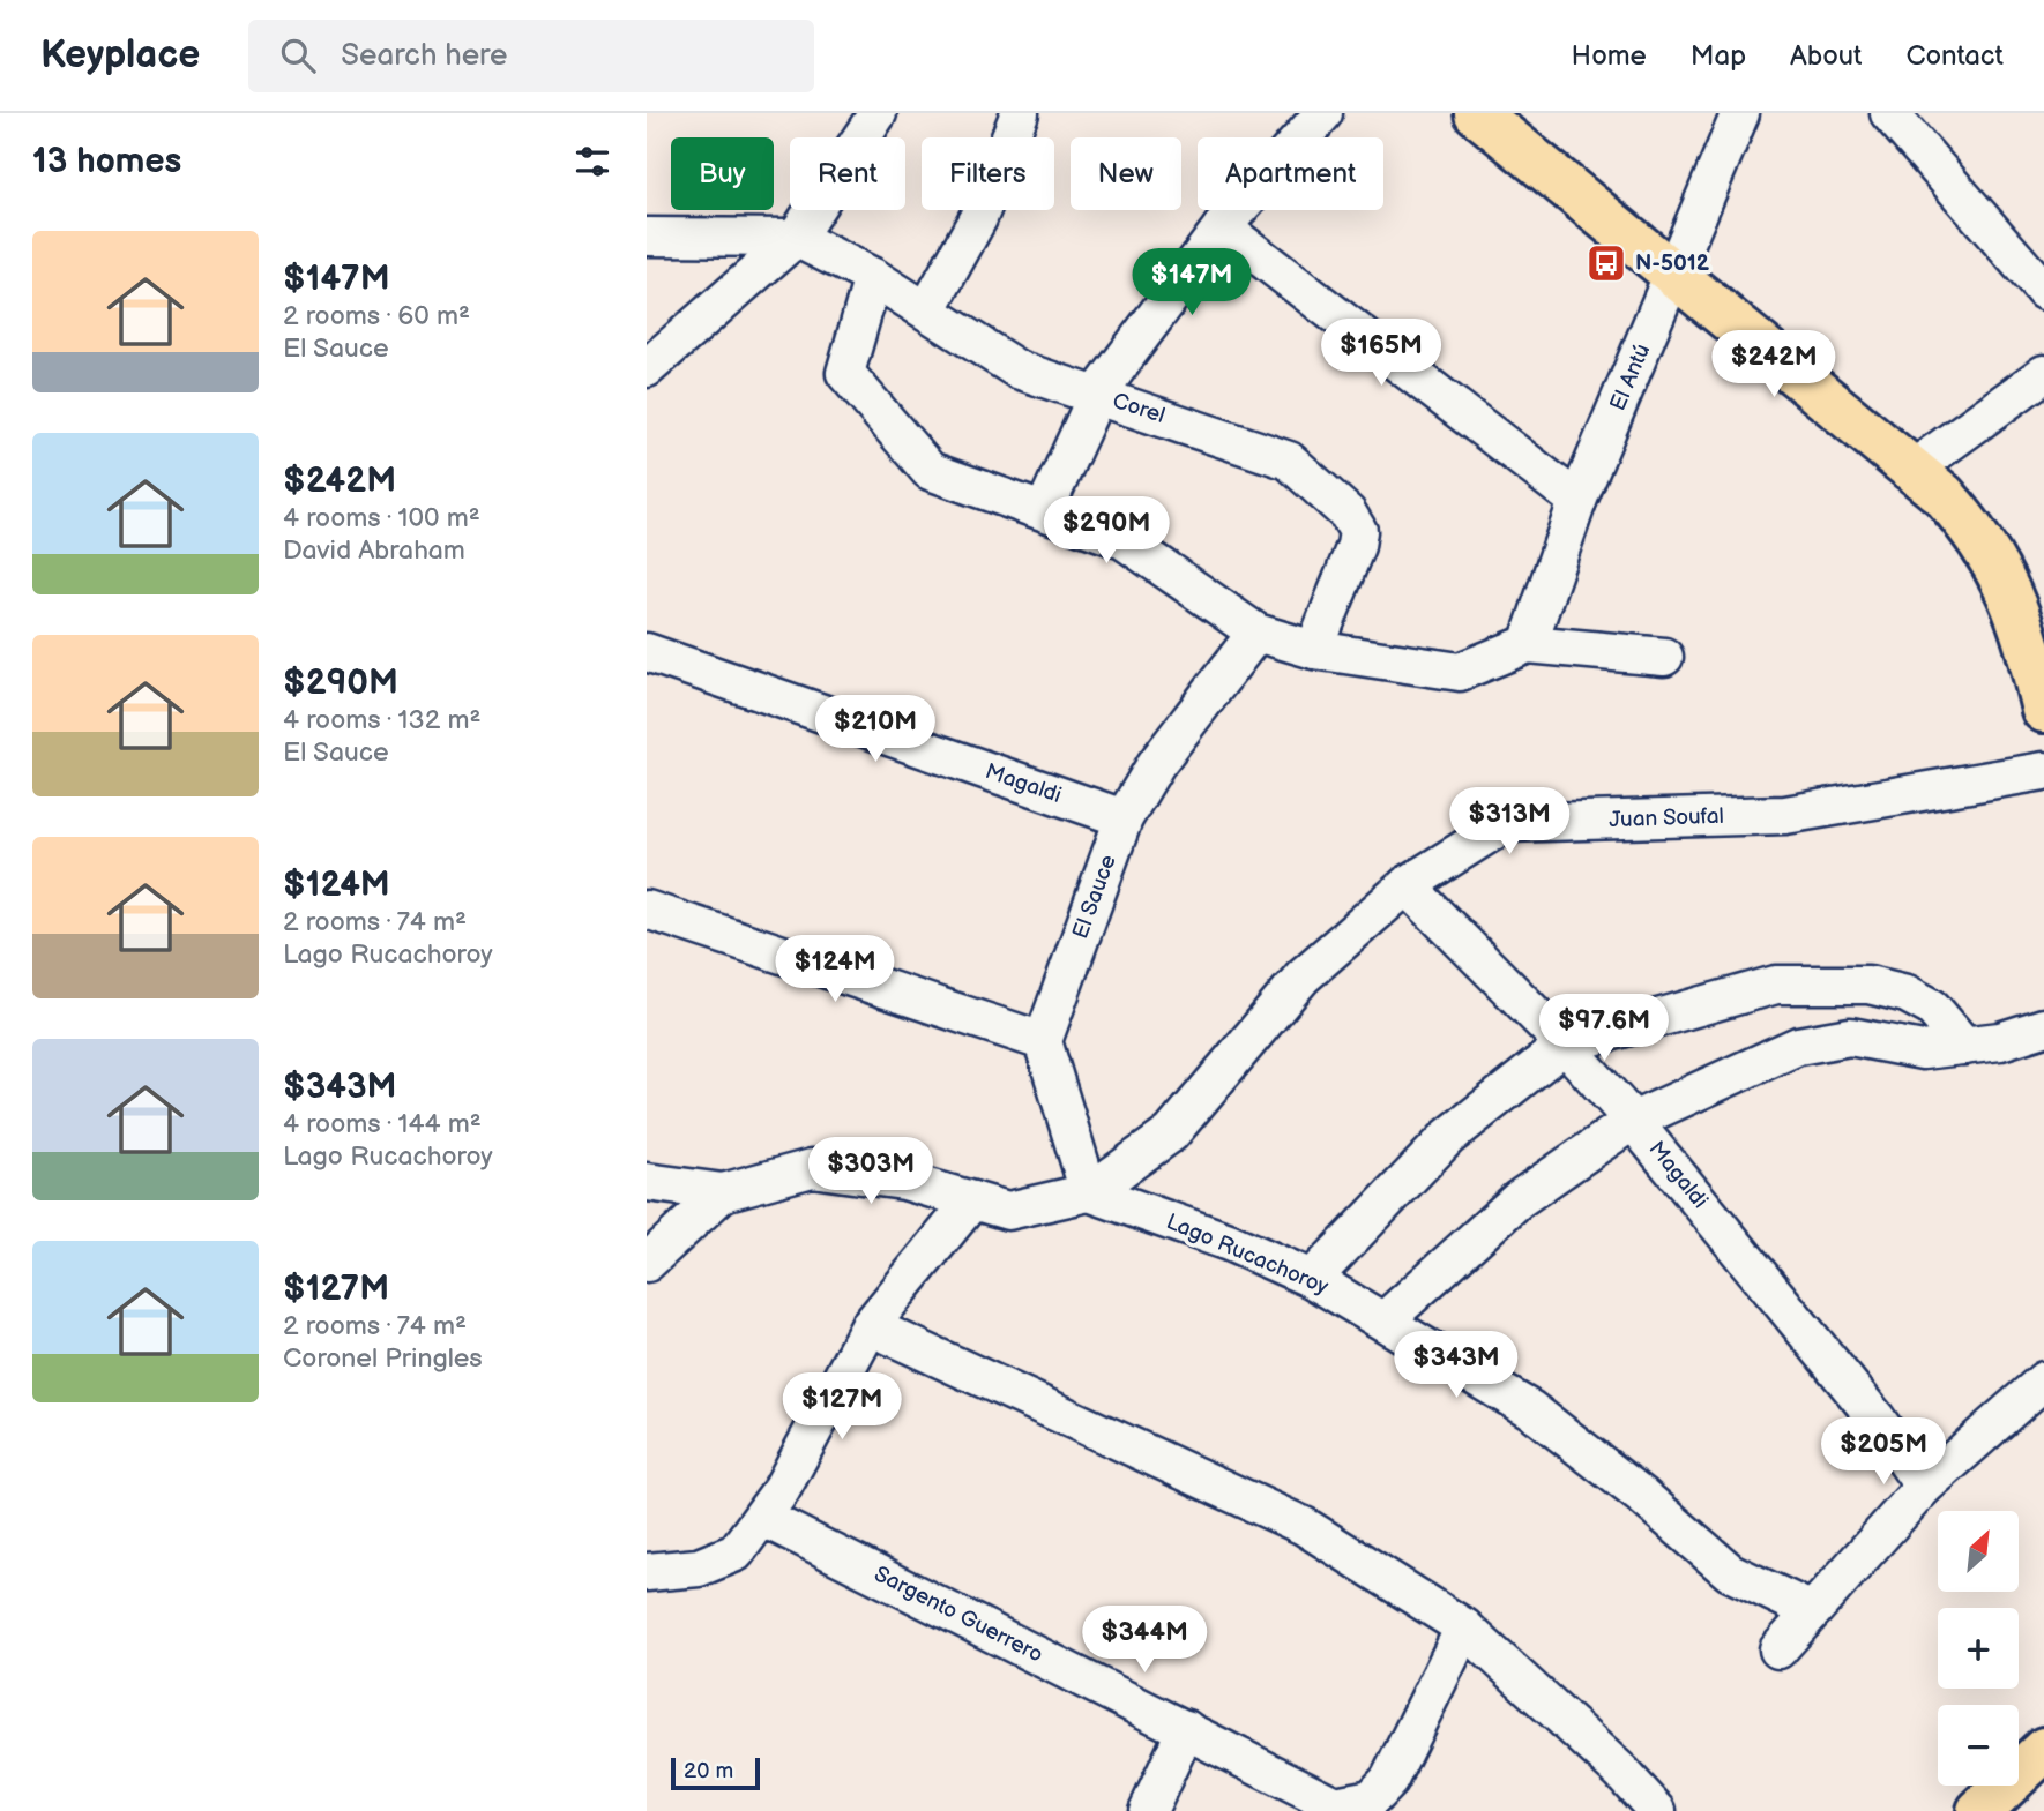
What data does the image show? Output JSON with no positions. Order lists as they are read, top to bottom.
{
  "streets": {
    "street": [
      "El Antú",
      "Corel",
      "Magaldi",
      "Juan Soufal",
      "El Sauce",
      "Lago Rucachoroy",
      "Sargento Guerrero"
    ]
  },
  "crossings": [
    ["Magaldi", "Juan Soufal"],
    ["Magaldi", "El Sauce"],
    ["Juan Soufal", "Lago Rucachoroy"]
  ],
  "places": {
    "bus stop": ["N-5012"]
  },
  "scale_bar": "20 m",
  "north": "top right",
  "page": {
    "header": "Keyplace",
    "search": "Search here",
    "nav": [
      "Home",
      "Map",
      "About",
      "Contact"
    ],
    "heading": "13 homes",
    "chip": [
      "Buy",
      "Rent",
      "Filters",
      "New",
      "Apartment"
    ],
    "list": [
      {
        "name": "$147M",
        "note": "2 rooms · 60 m² · El Sauce"
      },
      {
        "name": "$242M",
        "note": "4 rooms · 100 m² · David Abraham"
      },
      {
        "name": "$290M",
        "note": "4 rooms · 132 m² · El Sauce"
      },
      {
        "name": "$124M",
        "note": "2 rooms · 74 m² · Lago Rucachoroy"
      },
      {
        "name": "$343M",
        "note": "4 rooms · 144 m² · Lago Rucachoroy"
      },
      {
        "name": "$127M",
        "note": "2 rooms · 74 m² · Coronel Pringles"
      }
    ],
    "price": [
      "$147M",
      "$165M",
      "$242M",
      "$290M",
      "$210M",
      "$313M",
      "$124M",
      "$97.6M",
      "$303M",
      "$343M",
      "$127M",
      "$205M",
      "$344M"
    ],
    "map_buttons": ["+", "−"],
    "scale": "20 m"
  }
}
